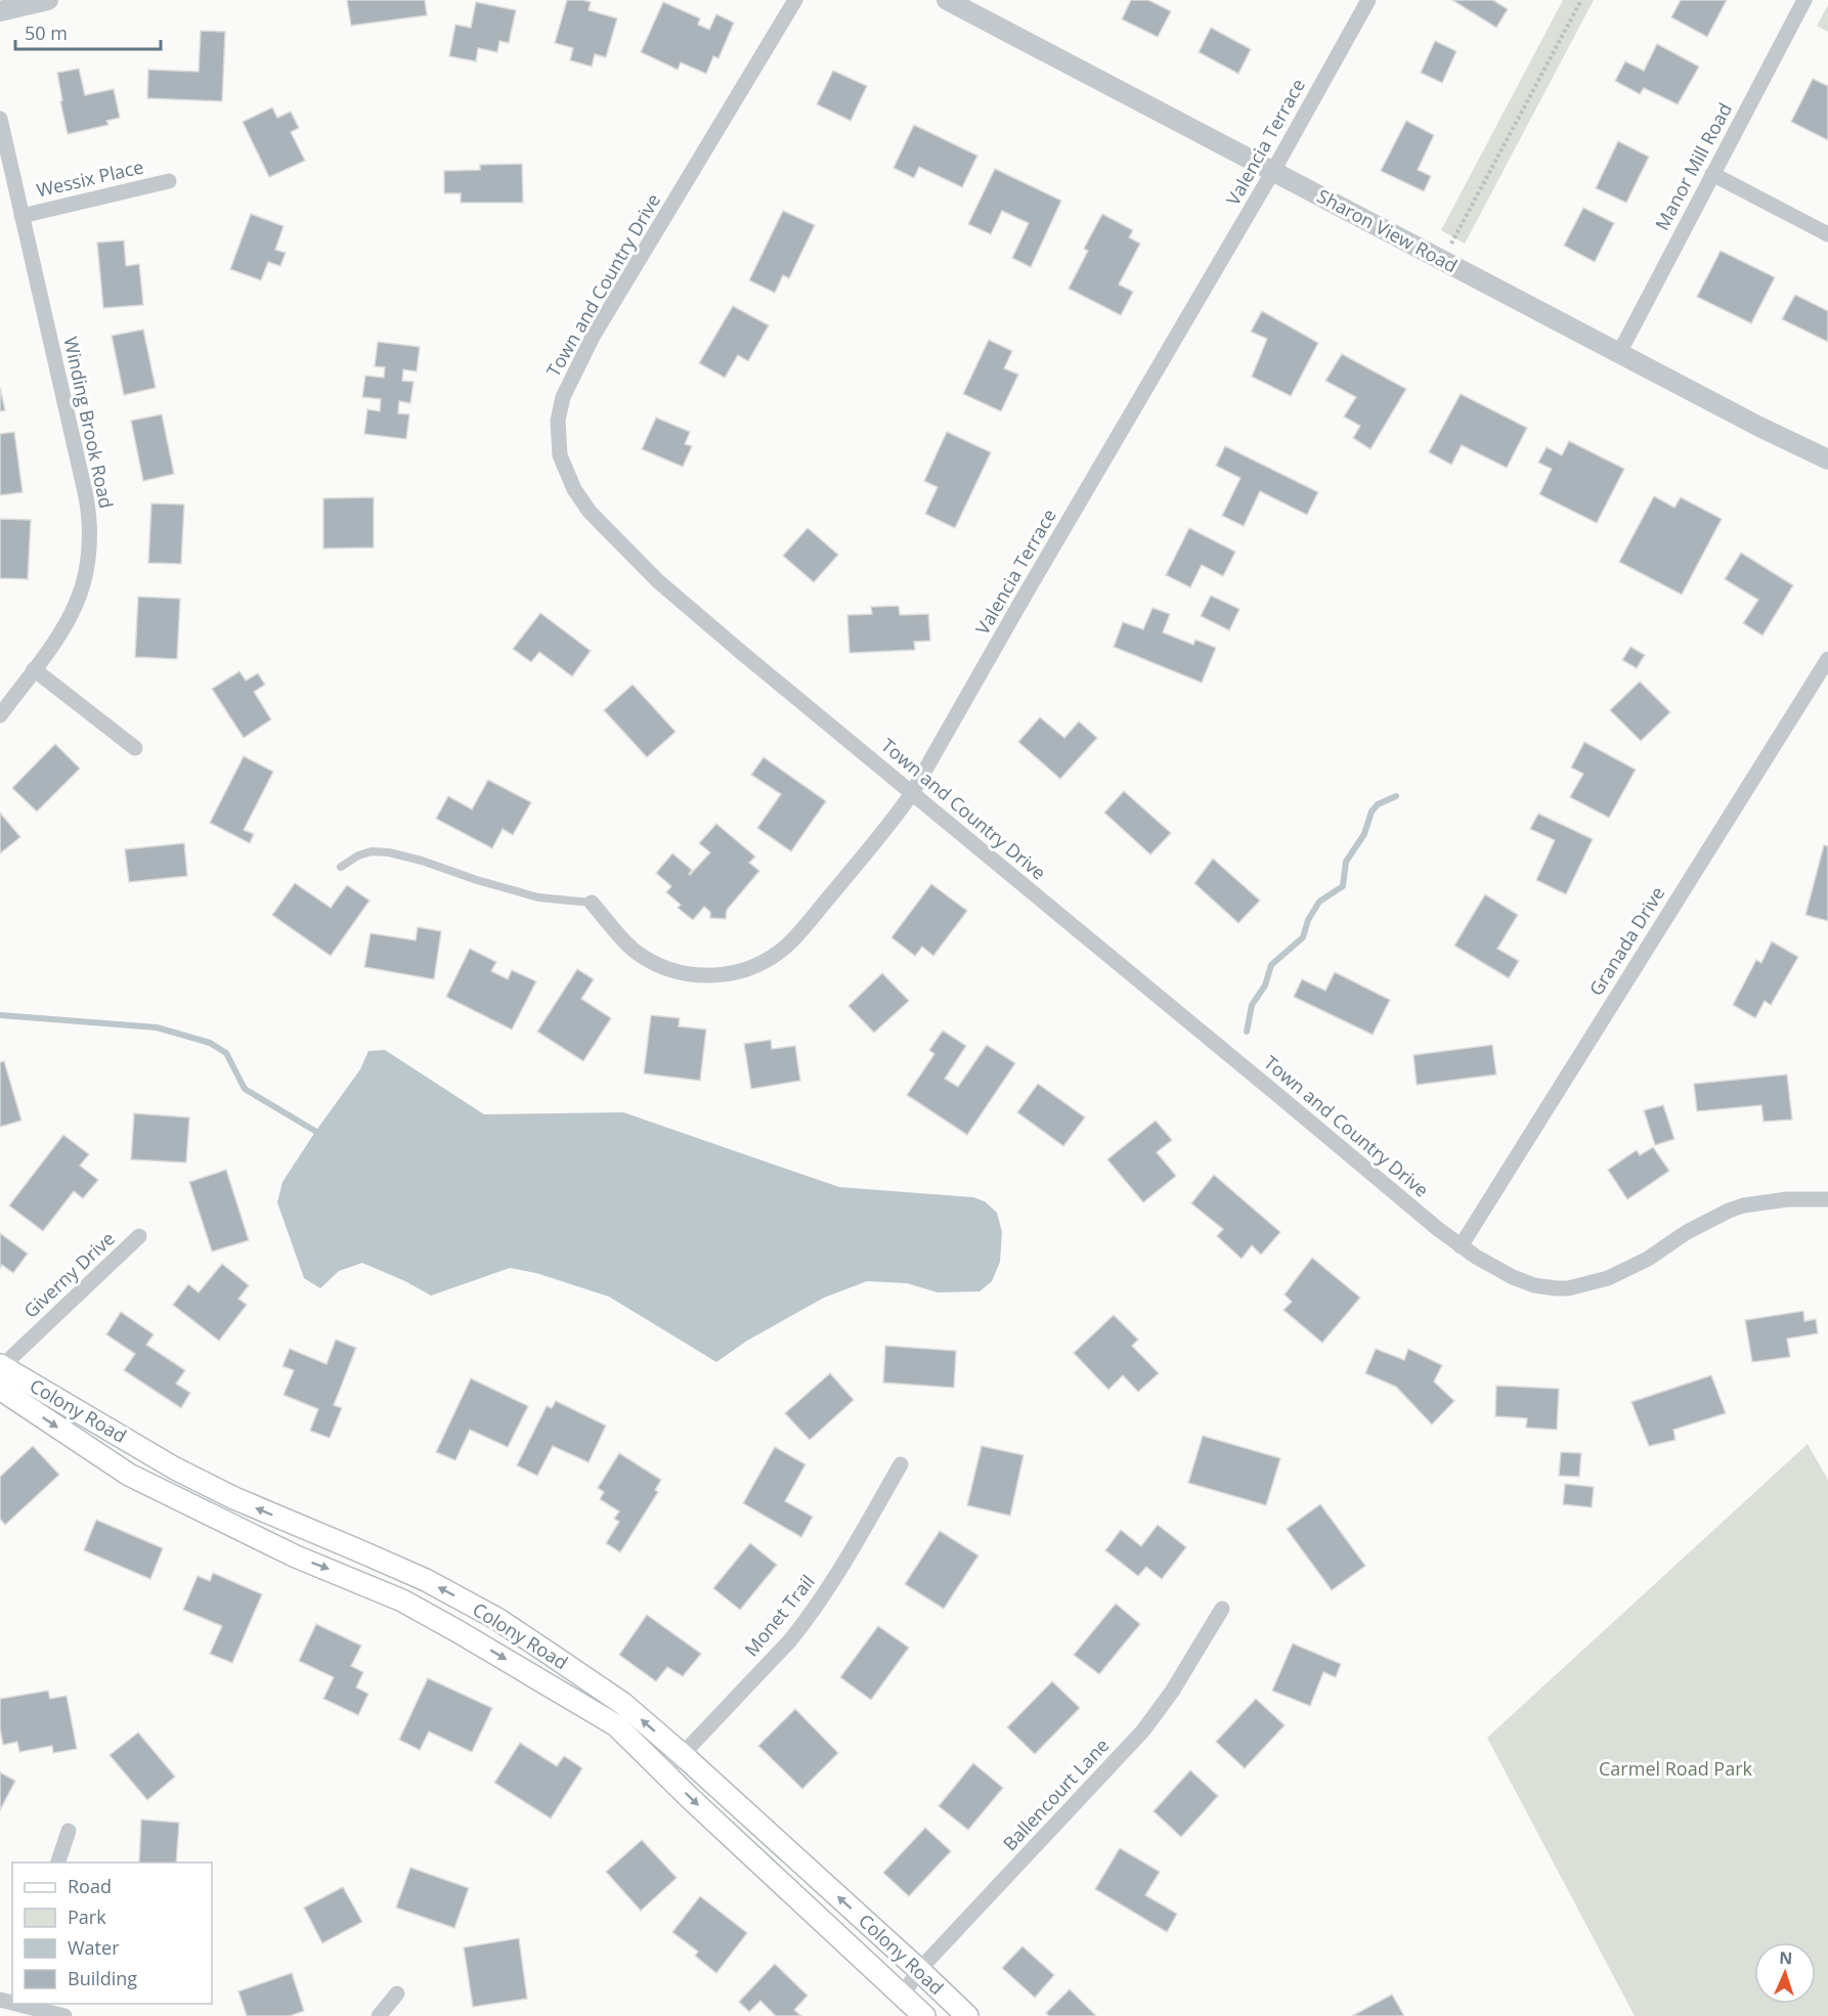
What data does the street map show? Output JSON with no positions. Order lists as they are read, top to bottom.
{
  "streets": {
    "main road": ["Colony Road"],
    "street": [
      "Valencia Terrace",
      "Manor Mill Road",
      "Wessix Place",
      "Sharon View Road",
      "Town and Country Drive",
      "Winding Brook Road",
      "Granada Drive",
      "Giverny Drive",
      "Monet Trail",
      "Ballencourt Lane"
    ]
  },
  "crossings": [
    ["Valencia Terrace", "Sharon View Road"],
    ["Valencia Terrace", "Town and Country Drive"],
    ["Manor Mill Road", "Sharon View Road"],
    ["Wessix Place", "Winding Brook Road"],
    ["Town and Country Drive", "Granada Drive"],
    ["Giverny Drive", "Colony Road"],
    ["Colony Road", "Monet Trail"],
    ["Colony Road", "Ballencourt Lane"]
  ],
  "parks": ["Carmel Road Park"],
  "legend": [
    "Road",
    "Park",
    "Water",
    "Building"
  ],
  "scale_bar": "50 m",
  "north": "top"
}
